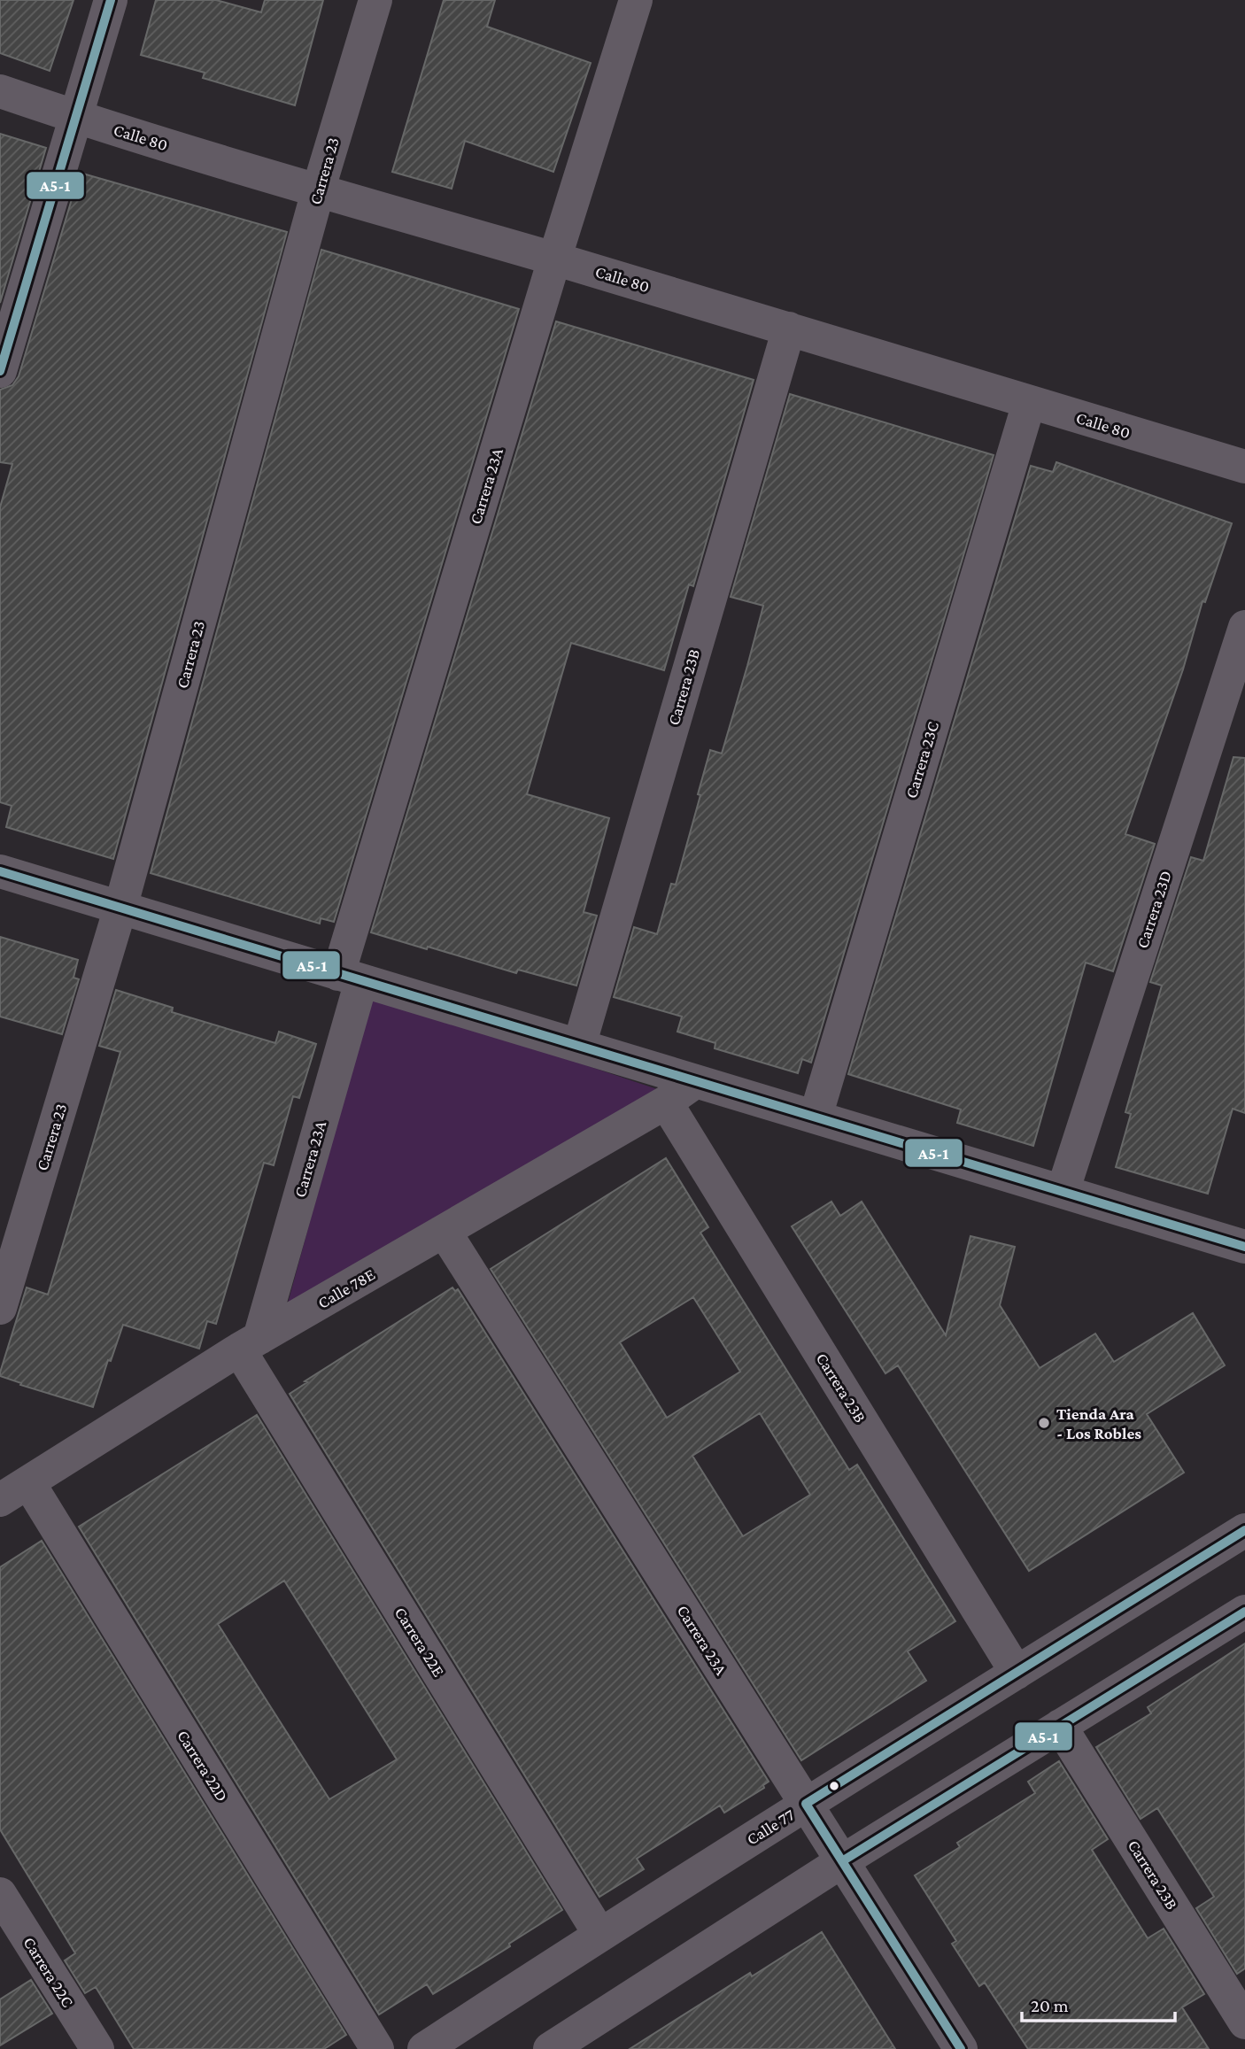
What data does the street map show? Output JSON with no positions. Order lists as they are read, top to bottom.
{
  "streets": {
    "street": [
      "Calle 80",
      "Carrera 23",
      "Carrera 23A",
      "Carrera 23B",
      "Carrera 23C",
      "Carrera 23D",
      "Calle 78E",
      "Carrera 22E",
      "Carrera 22D",
      "Calle 77",
      "Carrera 22C"
    ]
  },
  "crossings": [
    ["Calle 80", "Carrera 23"],
    ["Calle 80", "Carrera 23A"],
    ["Calle 80", "Carrera 23B"],
    ["Calle 80", "Carrera 23C"],
    ["Carrera 23A", "Calle 78E"],
    ["Carrera 23A", "Carrera 22E"],
    ["Carrera 23A", "Calle 77"],
    ["Carrera 23B", "Calle 78E"],
    ["Carrera 23B", "Calle 77"],
    ["Calle 78E", "Carrera 22E"],
    ["Calle 78E", "Carrera 22D"],
    ["Carrera 22E", "Calle 77"]
  ],
  "places": ["Tienda Ara - Los Robles"],
  "lines": ["transit line A5-1"],
  "scale_bar": "20 m"
}
